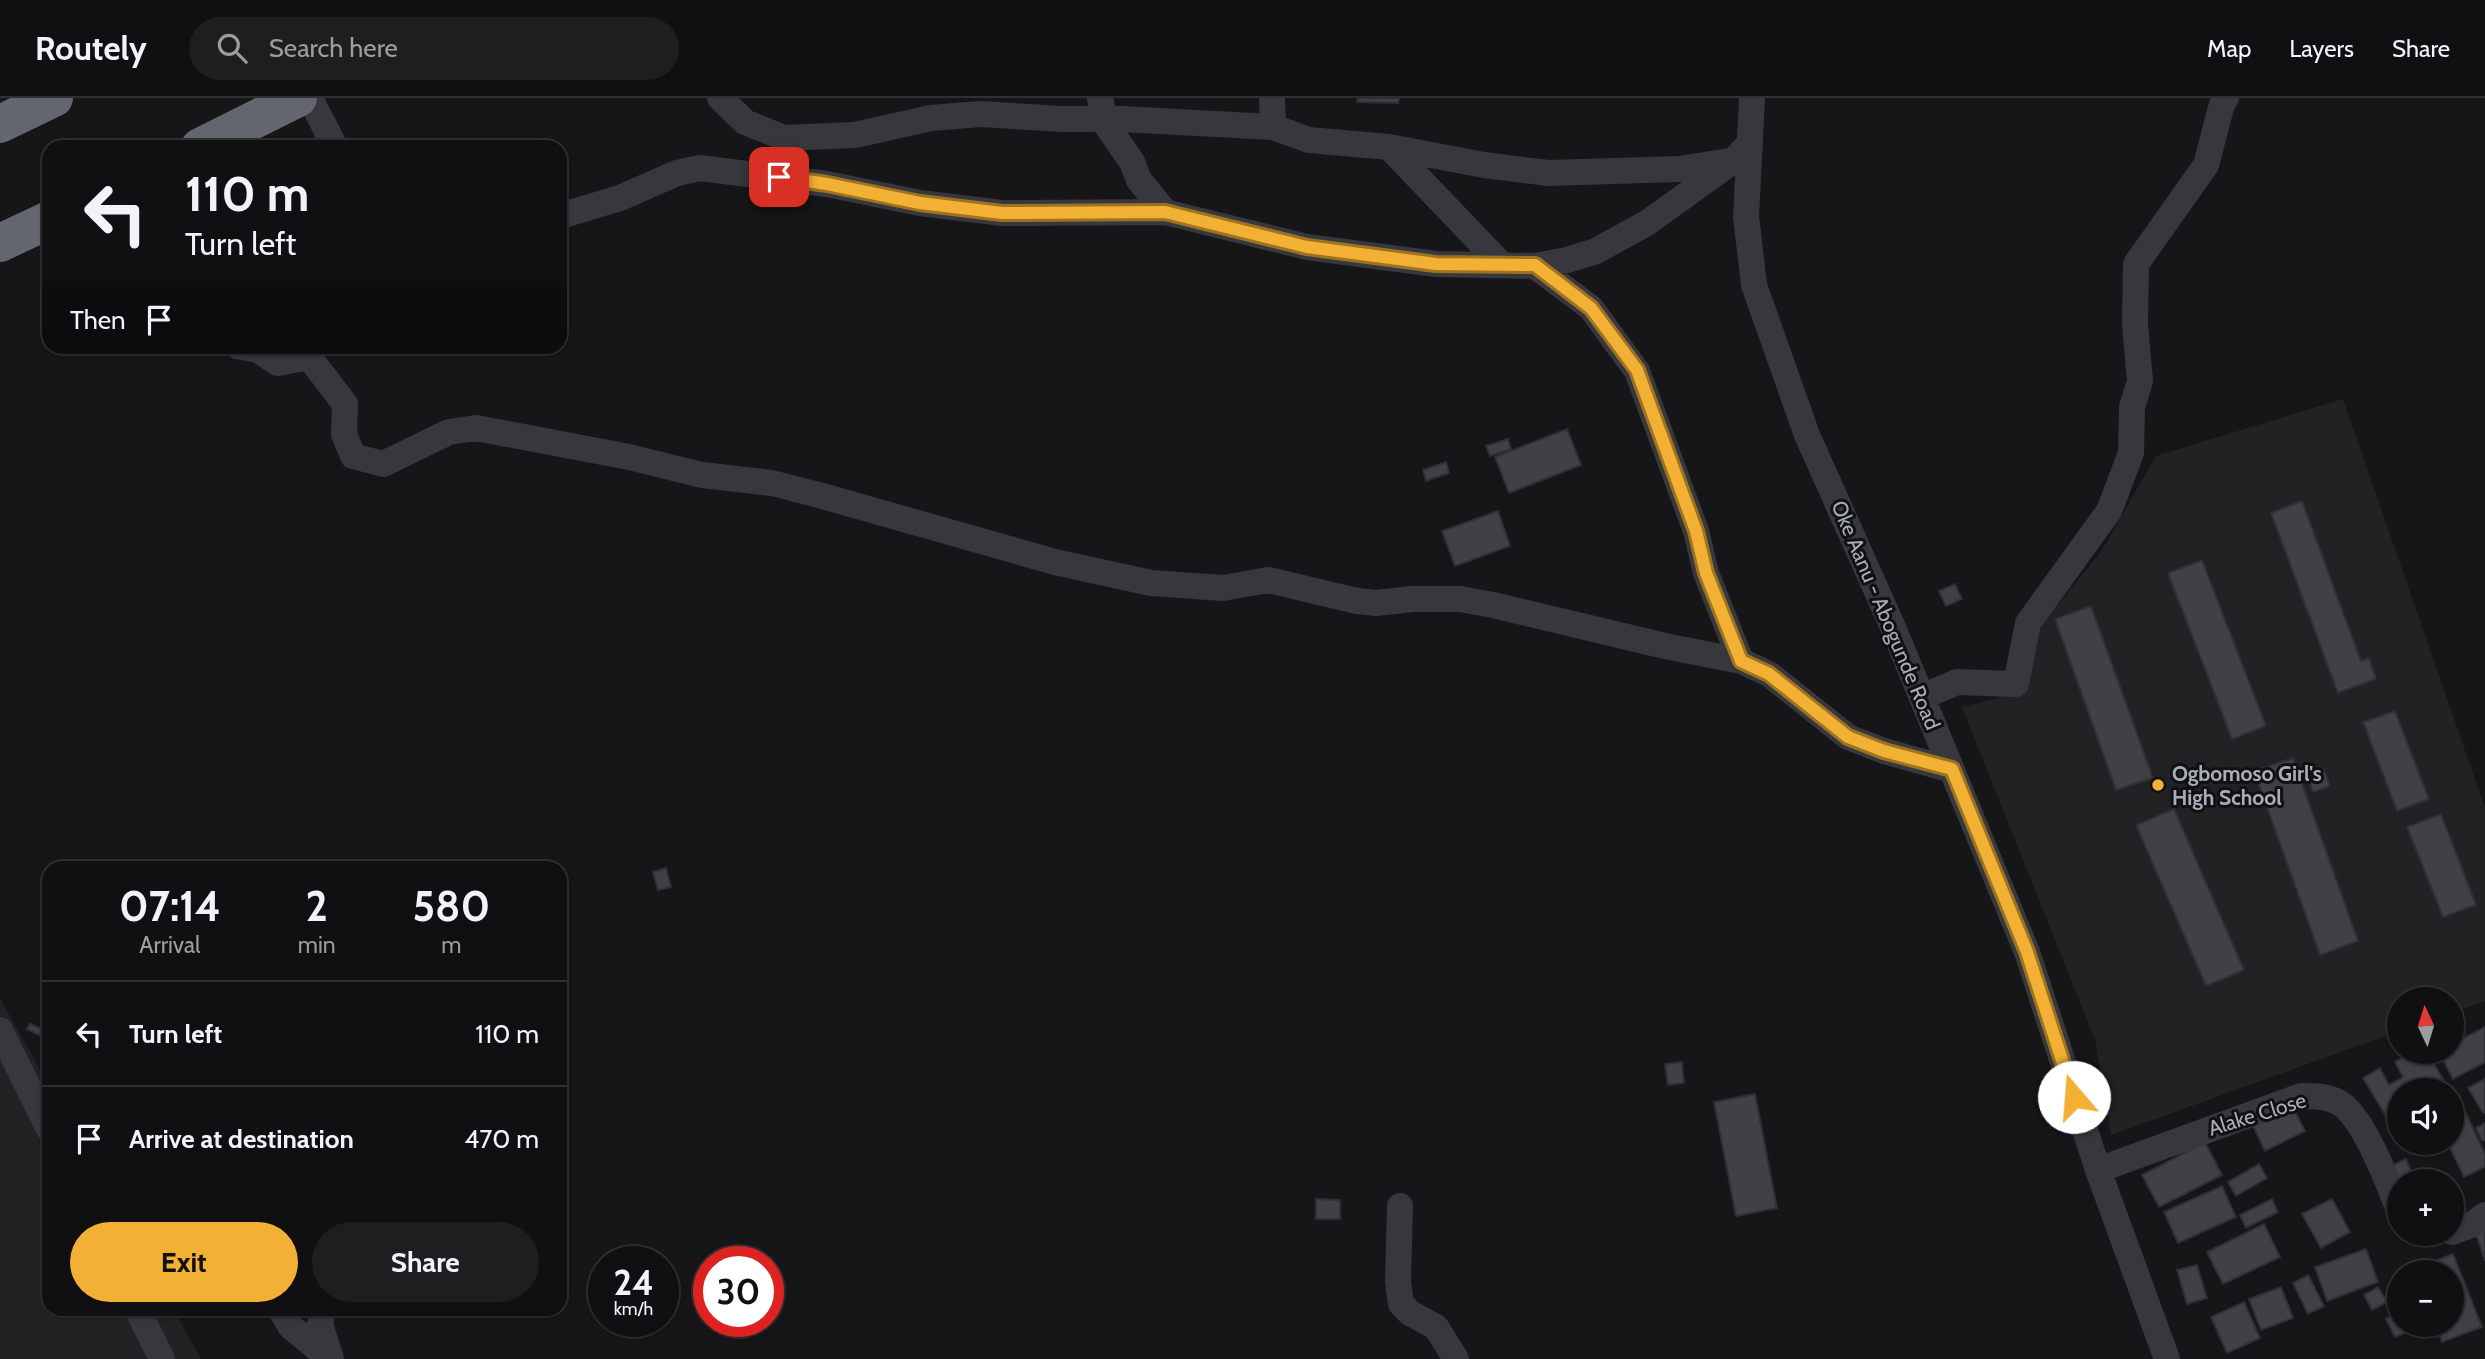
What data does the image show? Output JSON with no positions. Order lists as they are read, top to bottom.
{
  "streets": {
    "street": ["Oke Aanu - Abogunde Road", "Alake Close"]
  },
  "crossings": [
    ["Oke Aanu - Abogunde Road", "Alake Close"]
  ],
  "places": ["Ogbomoso Girl's High School"],
  "north": "top",
  "page": {
    "header": "Routely",
    "search": "Search here",
    "nav": ["Map", "Layers", "Share"],
    "turn": ["110 m", "Turn left"],
    "then": "Then",
    "eta": [
      "07:14",
      "Arrival",
      "2",
      "min",
      "580",
      "m"
    ],
    "list": [
      {
        "name": "Turn left",
        "value": "110 m"
      },
      {
        "name": "Arrive at destination",
        "value": "470 m"
      }
    ],
    "map_buttons": ["+", "−"],
    "buttons": ["Exit", "Share"],
    "speed": "24 km/h",
    "limit": "30"
  }
}
